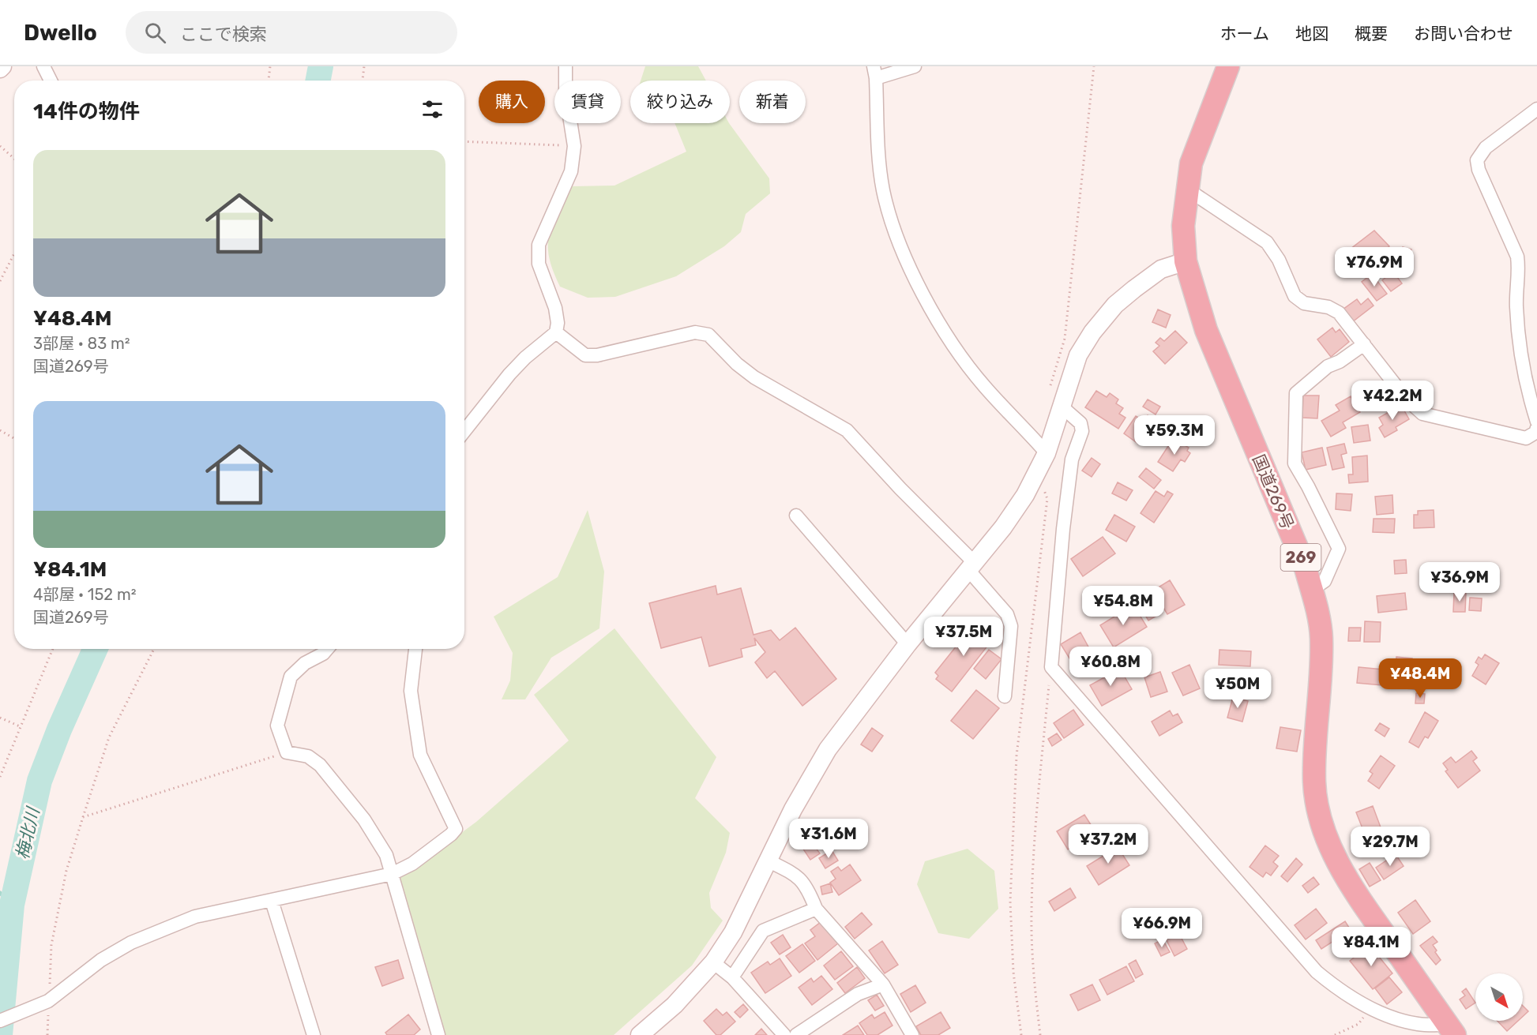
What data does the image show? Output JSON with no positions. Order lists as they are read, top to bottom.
{
  "streets": {
    "highway": ["国道269号", "269"]
  },
  "water": ["梅北川"],
  "north": "bottom right",
  "page": {
    "header": "Dwello",
    "search": "ここで検索",
    "nav": [
      "ホーム",
      "地図",
      "概要",
      "お問い合わせ"
    ],
    "chip": [
      "購入",
      "賃貸",
      "絞り込み",
      "新着"
    ],
    "heading": "14件の物件",
    "list": [
      {
        "name": "¥48.4M",
        "note": "3部屋 · 83 m² · 国道269号"
      },
      {
        "name": "¥84.1M",
        "note": "4部屋 · 152 m² · 国道269号"
      }
    ],
    "price": [
      "¥76.9M",
      "¥42.2M",
      "¥59.3M",
      "¥36.9M",
      "¥54.8M",
      "¥37.5M",
      "¥60.8M",
      "¥48.4M",
      "¥50M",
      "¥31.6M",
      "¥37.2M",
      "¥29.7M",
      "¥66.9M",
      "¥84.1M"
    ]
  }
}
